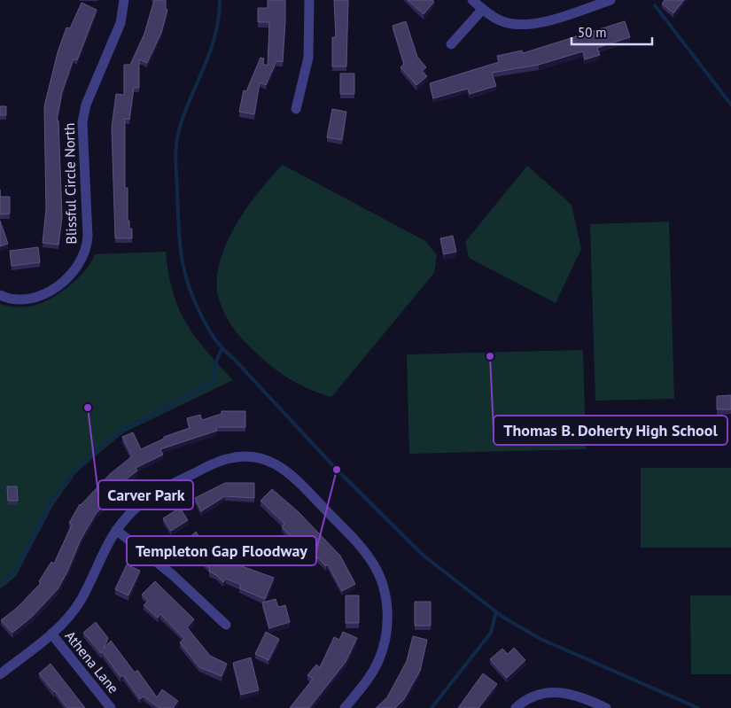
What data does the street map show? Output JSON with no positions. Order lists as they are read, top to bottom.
{
  "streets": {
    "street": ["Blissful Circle North", "Athena Lane"]
  },
  "places": ["Thomas B. Doherty High School", "Carver Park", "Templeton Gap Floodway"],
  "scale_bar": "50 m"
}
